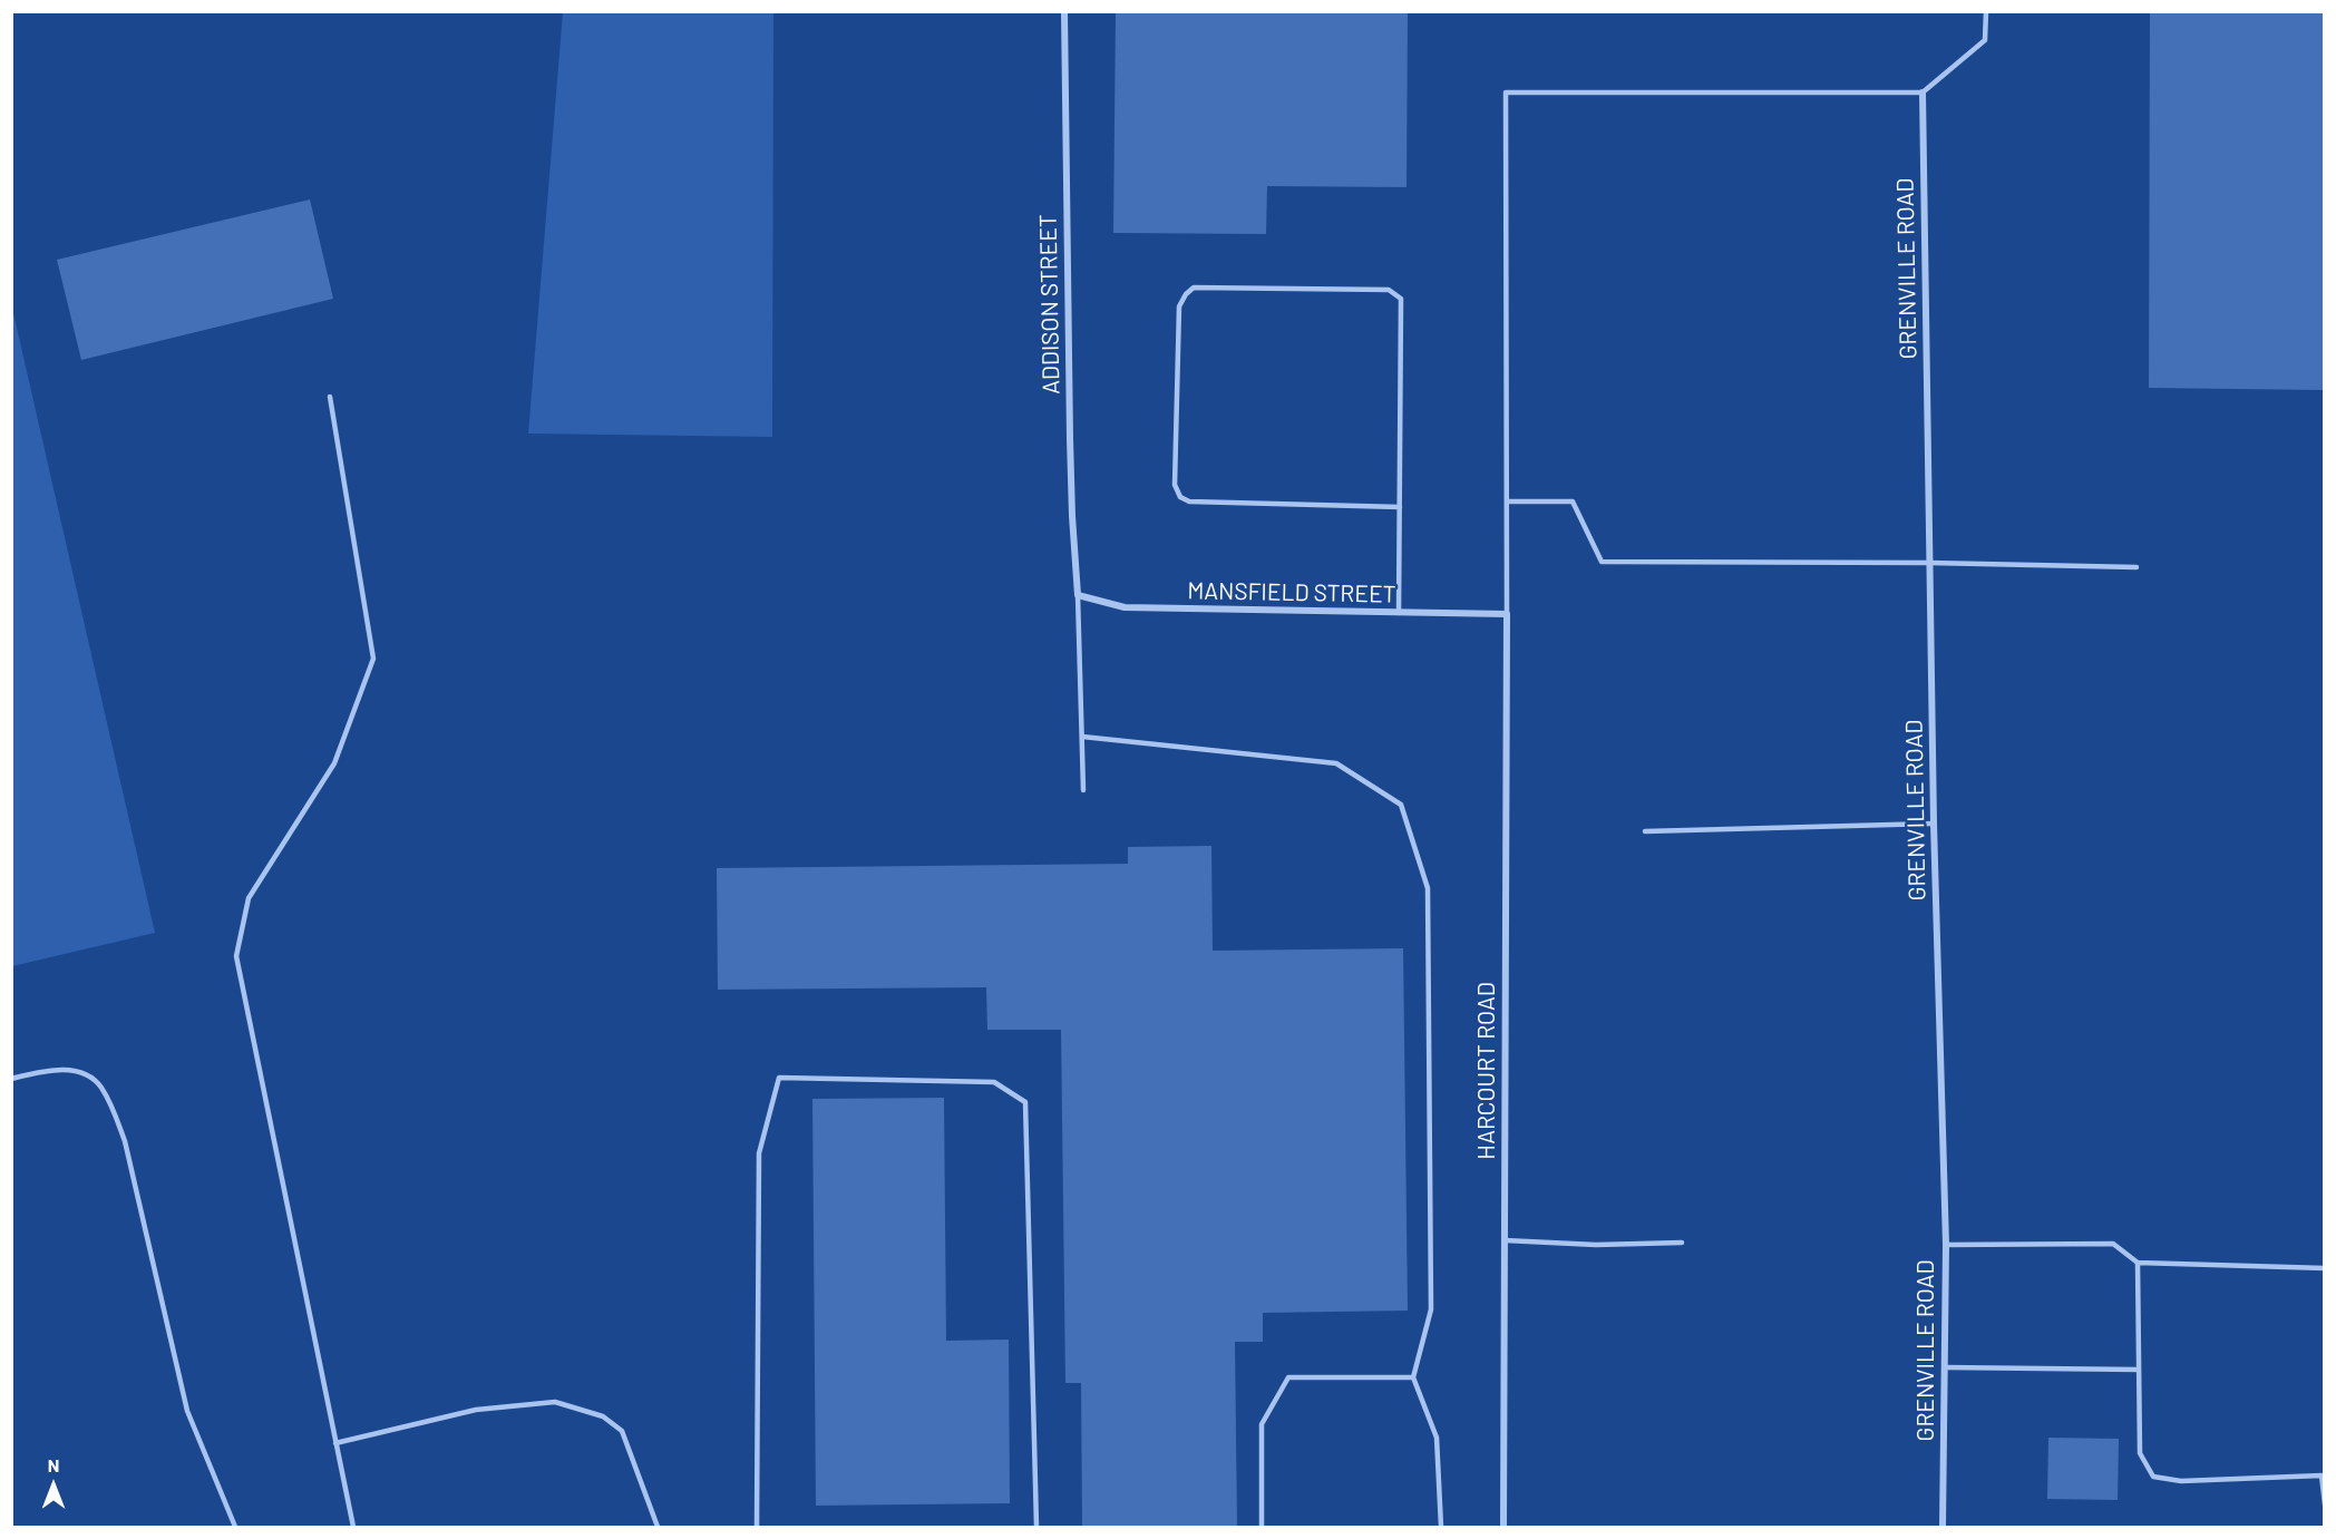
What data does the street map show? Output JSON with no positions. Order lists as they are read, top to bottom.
{
  "streets": {
    "street": [
      "GRENVILLE ROAD",
      "ADDISON STREET",
      "MANSFIELD STREET",
      "HARCOURT ROAD"
    ]
  },
  "crossings": [
    ["ADDISON STREET", "MANSFIELD STREET"],
    ["MANSFIELD STREET", "HARCOURT ROAD"]
  ],
  "north": "top"
}
